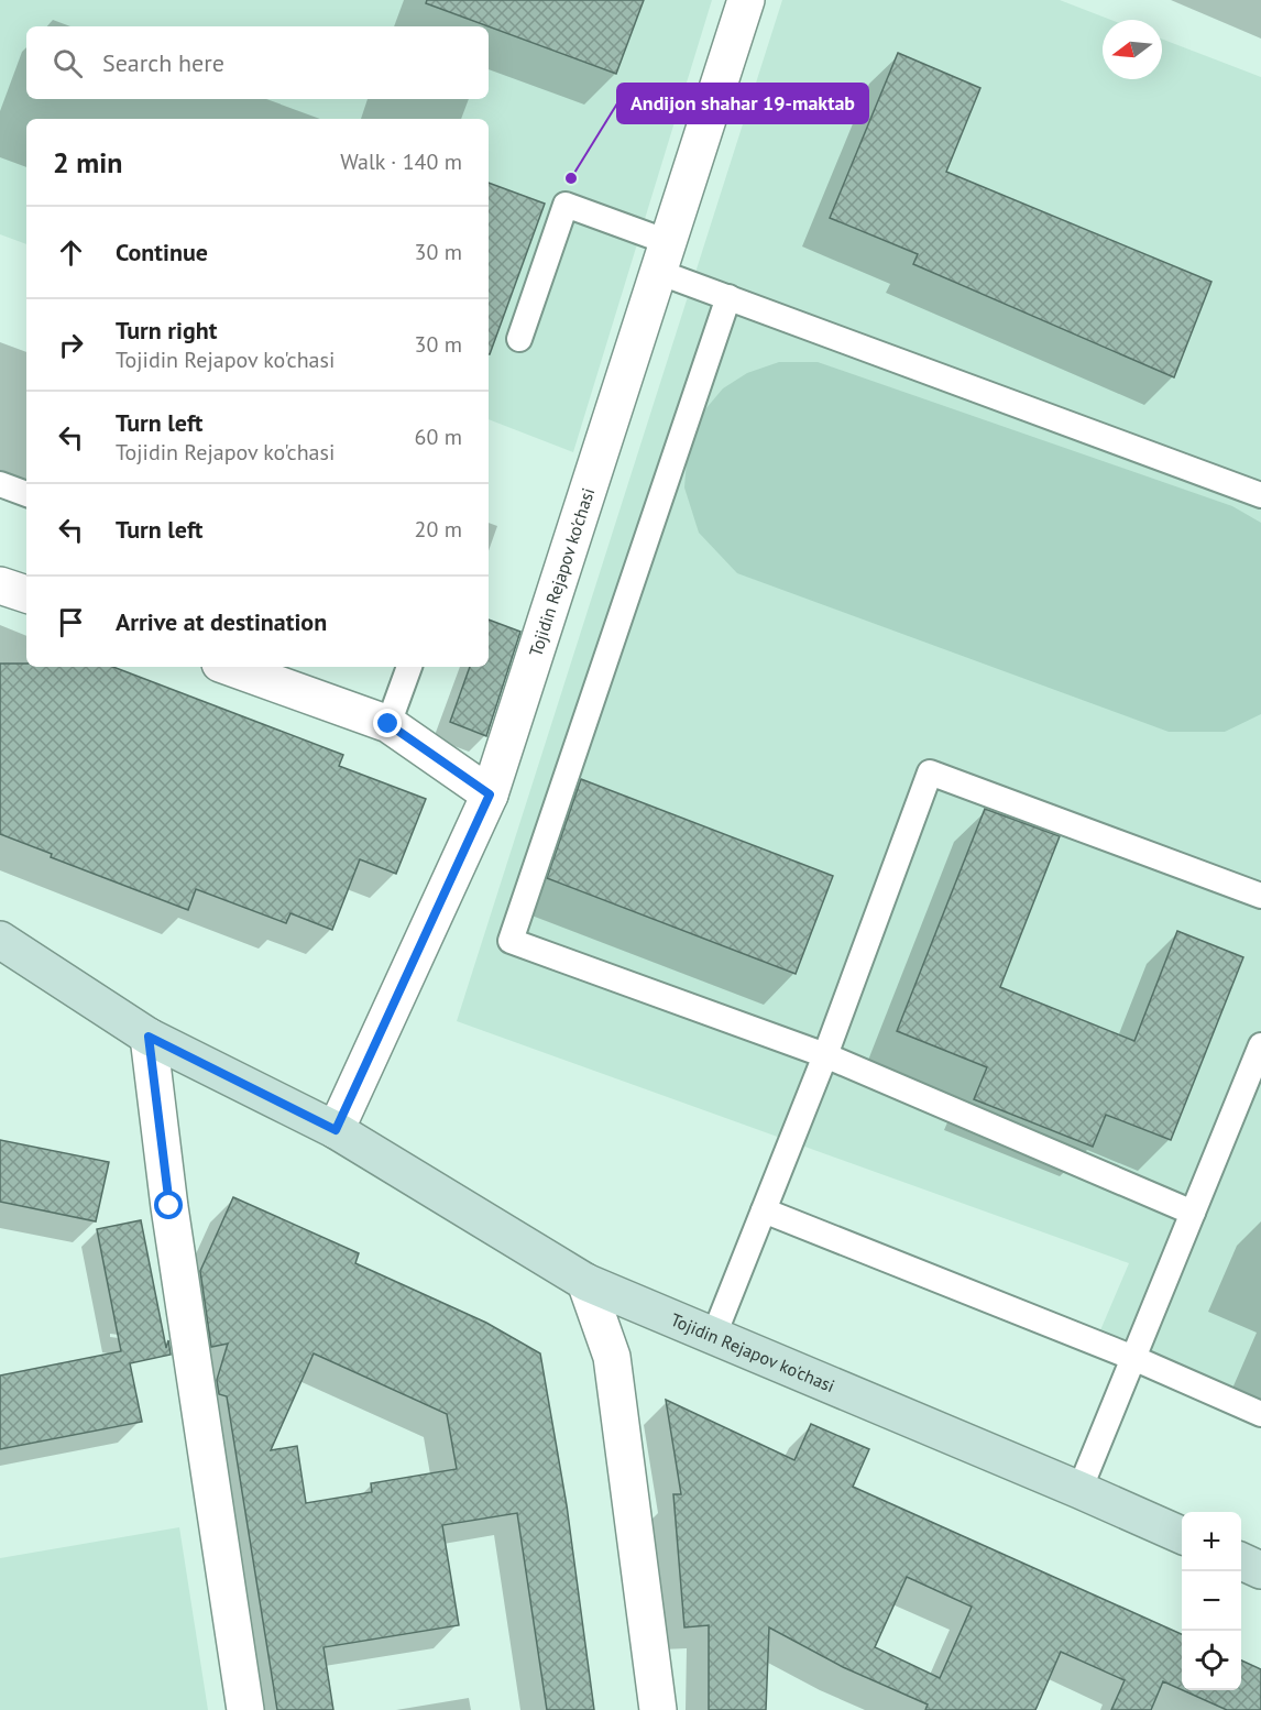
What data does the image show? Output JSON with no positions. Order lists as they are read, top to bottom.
{
  "streets": {
    "street": ["Tojidin Rejapov ko'chasi"]
  },
  "places": ["Andijon shahar 19-maktab"],
  "north": "left",
  "page": {
    "search": "Search here",
    "heading": ["2 min", "Walk · 140 m"],
    "list": [
      ["Continue", "30 m"],
      ["Turn right", "Tojidin Rejapov ko'chasi", "30 m"],
      ["Turn left", "Tojidin Rejapov ko'chasi", "60 m"],
      ["Turn left", "20 m"],
      "Arrive at destination"
    ],
    "map_buttons": ["+", "−"]
  }
}
